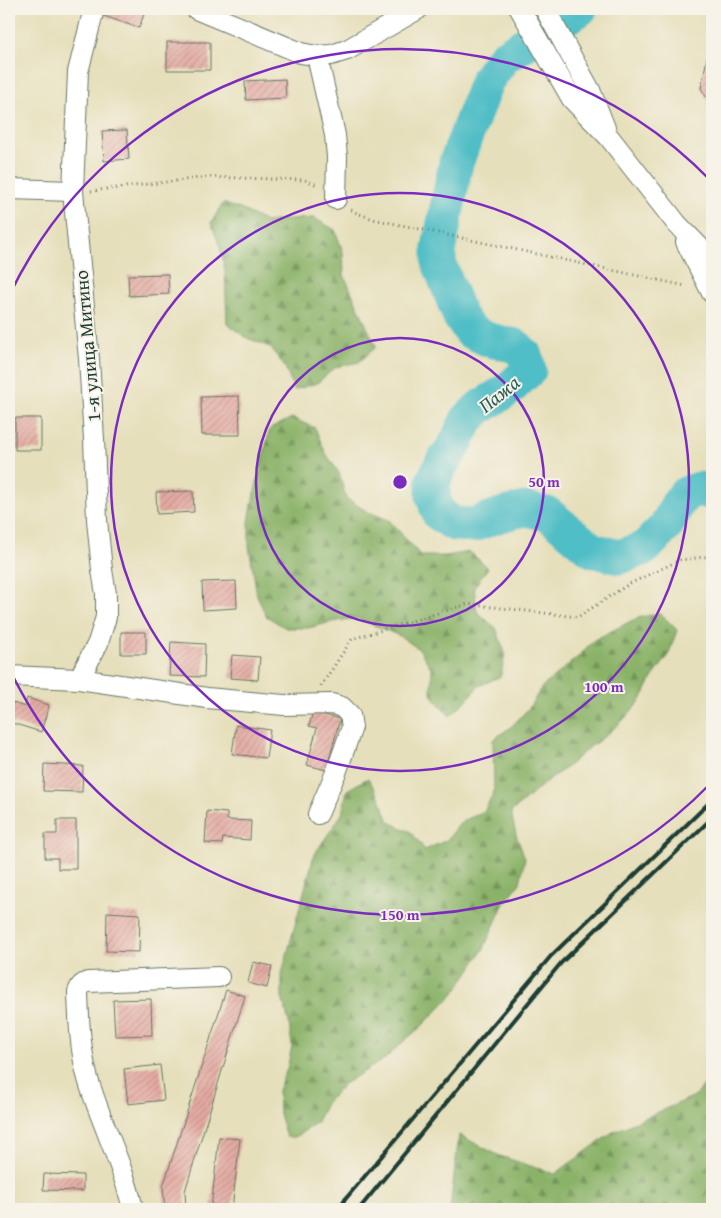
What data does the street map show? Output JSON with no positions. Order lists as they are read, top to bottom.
{
  "streets": {
    "street": ["1-я улица Митино"]
  },
  "water": ["Пажа"],
  "rings": ["50 m", "100 m", "150 m"]
}
